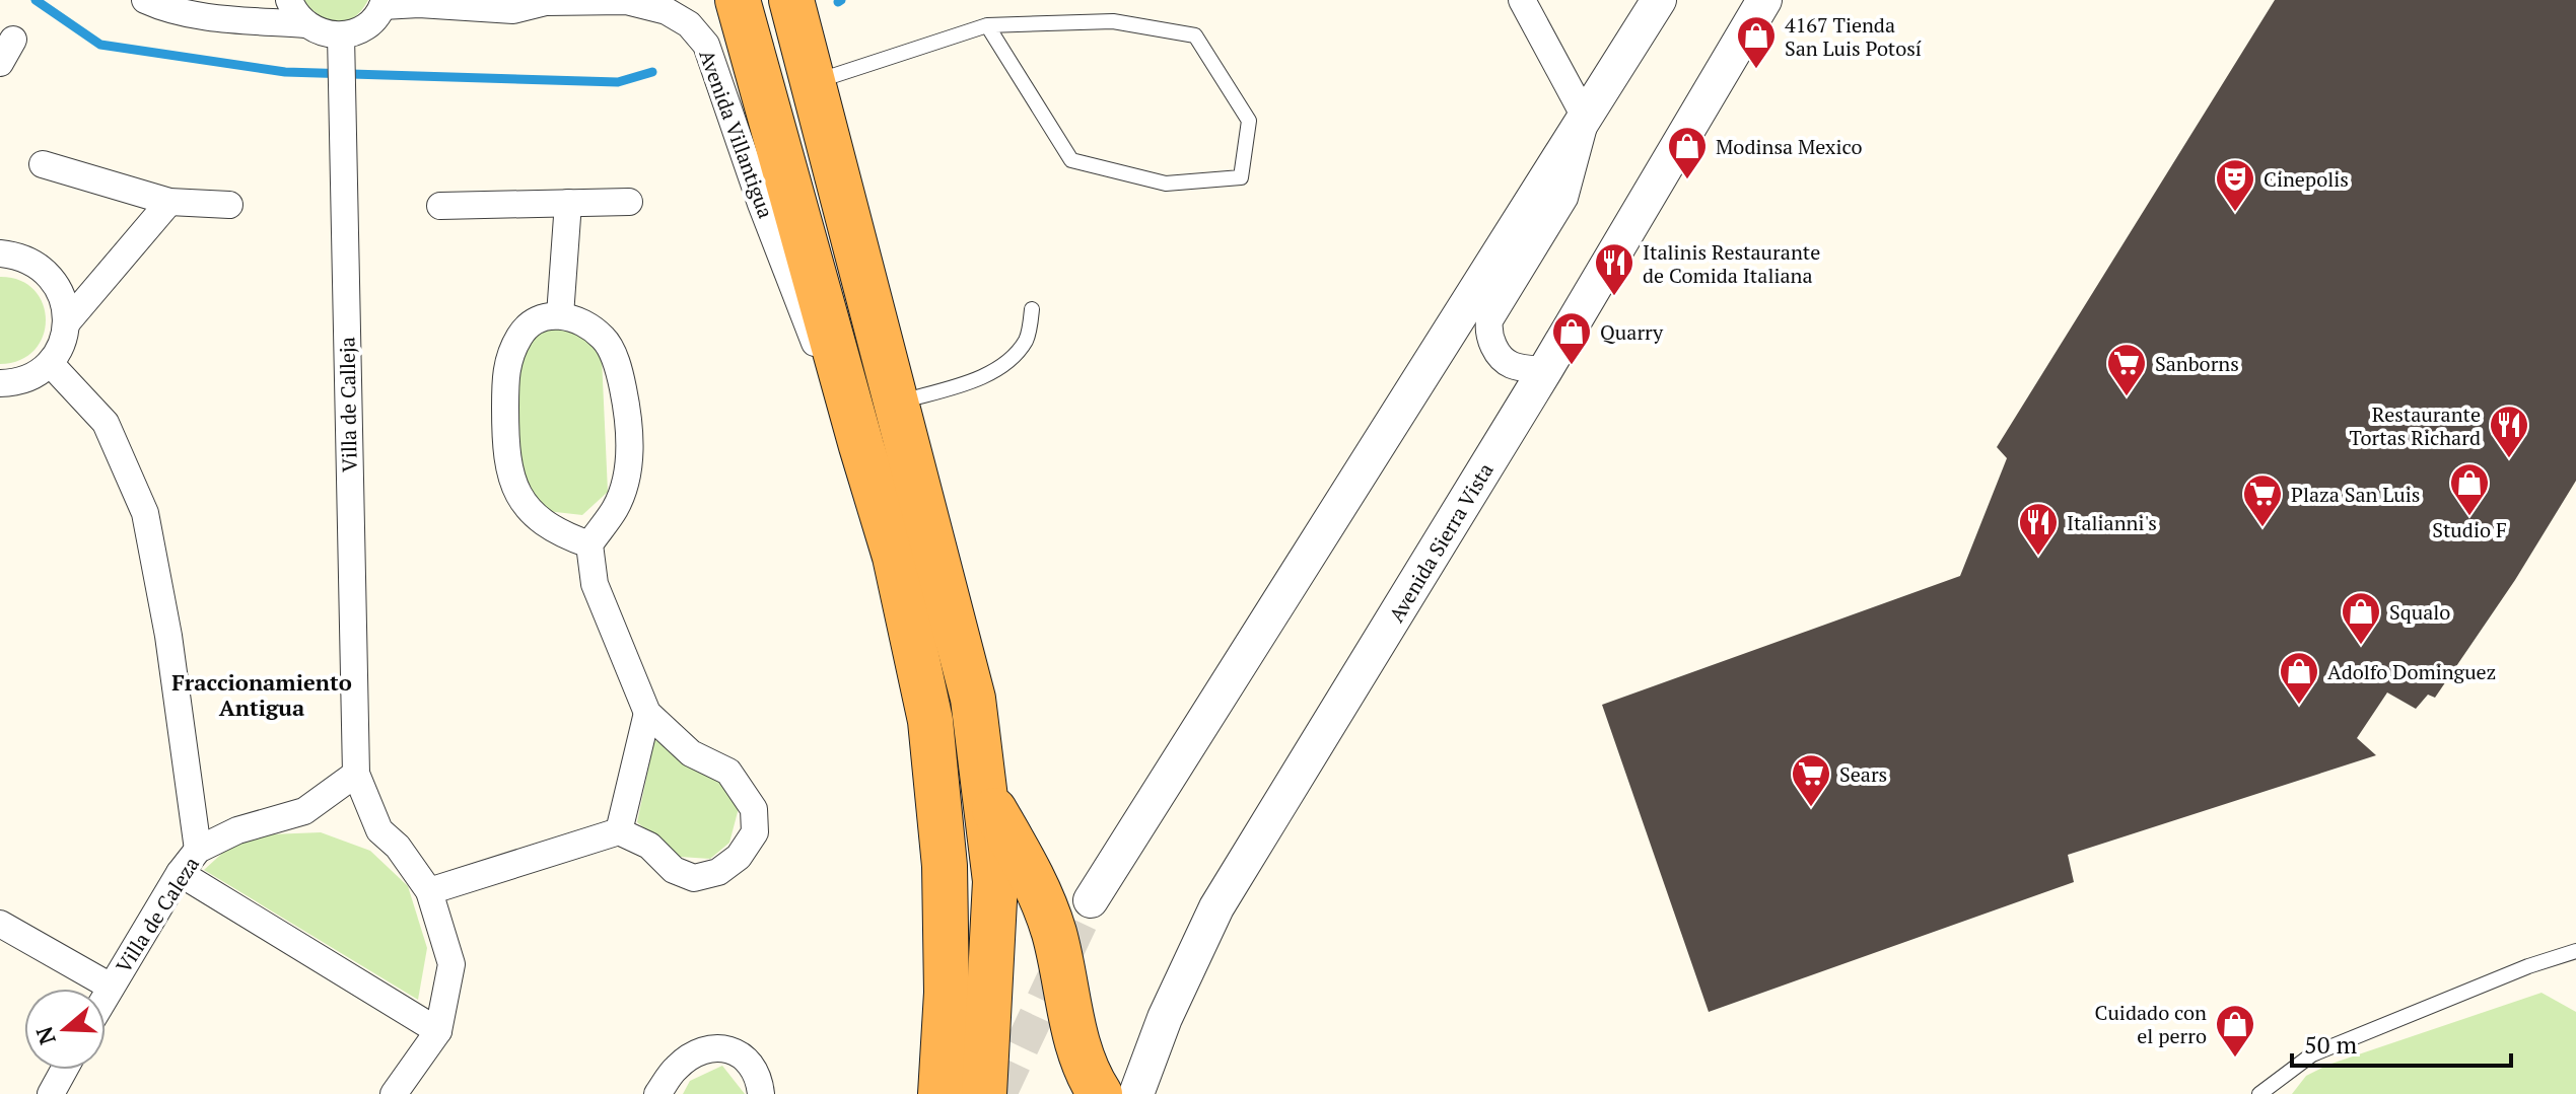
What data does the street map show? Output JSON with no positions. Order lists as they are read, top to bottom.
{
  "streets": {
    "street": [
      "Avenida Villantigua",
      "Villa de Calleja",
      "Avenida Sierra Vista",
      "Villa de Caleza"
    ]
  },
  "crossings": [
    ["Villa de Calleja", "Villa de Caleza"]
  ],
  "districts": ["Fraccionamiento Antigua"],
  "places": {
    "shop": [
      "4167 Tienda San Luis Potosí",
      "Modinsa Mexico",
      "Quarry",
      "Studio F",
      "Squalo",
      "Adolfo Dominguez",
      "Cuidado con el perro"
    ],
    "theatre": ["Cinepolis"],
    "restaurant": ["Italinis Restaurante de Comida Italiana", "Restaurante Tortas Richard", "Italianni's"],
    "supermarket": ["Sanborns", "Plaza San Luis", "Sears"]
  },
  "scale_bar": "50 m",
  "north": "left"
}
